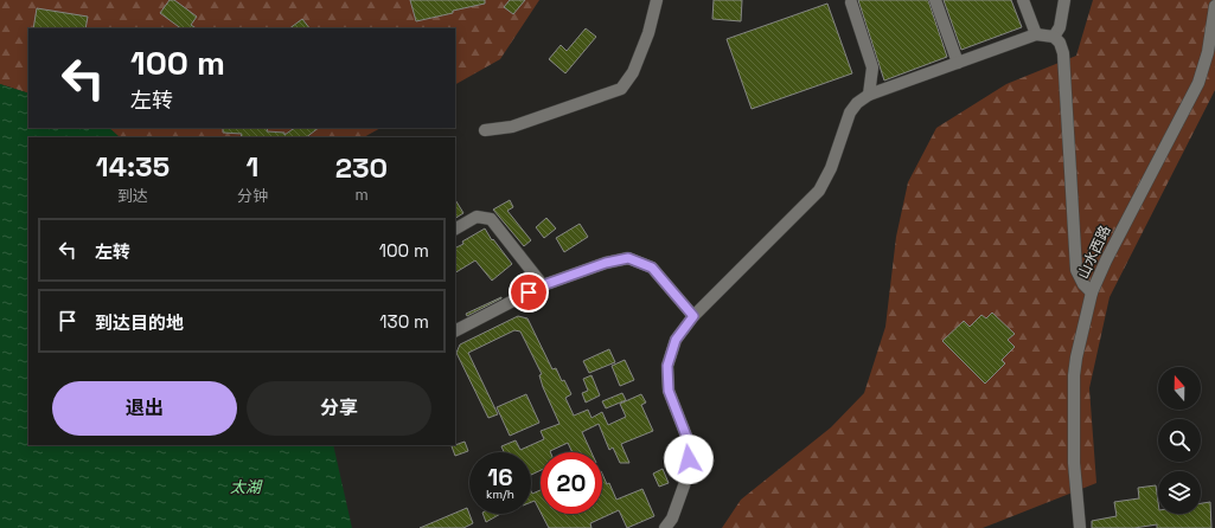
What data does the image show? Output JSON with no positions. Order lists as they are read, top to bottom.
{
  "streets": {
    "street": ["山水西路"]
  },
  "water": ["太湖"],
  "north": "top",
  "page": {
    "turn": ["100 m", "左转"],
    "eta": [
      "14:35",
      "到达",
      "1",
      "分钟",
      "230",
      "m"
    ],
    "list": [
      {
        "name": "左转",
        "value": "100 m"
      },
      {
        "name": "到达目的地",
        "value": "130 m"
      }
    ],
    "buttons": ["退出", "分享"],
    "speed": "16 km/h",
    "limit": "20"
  }
}
